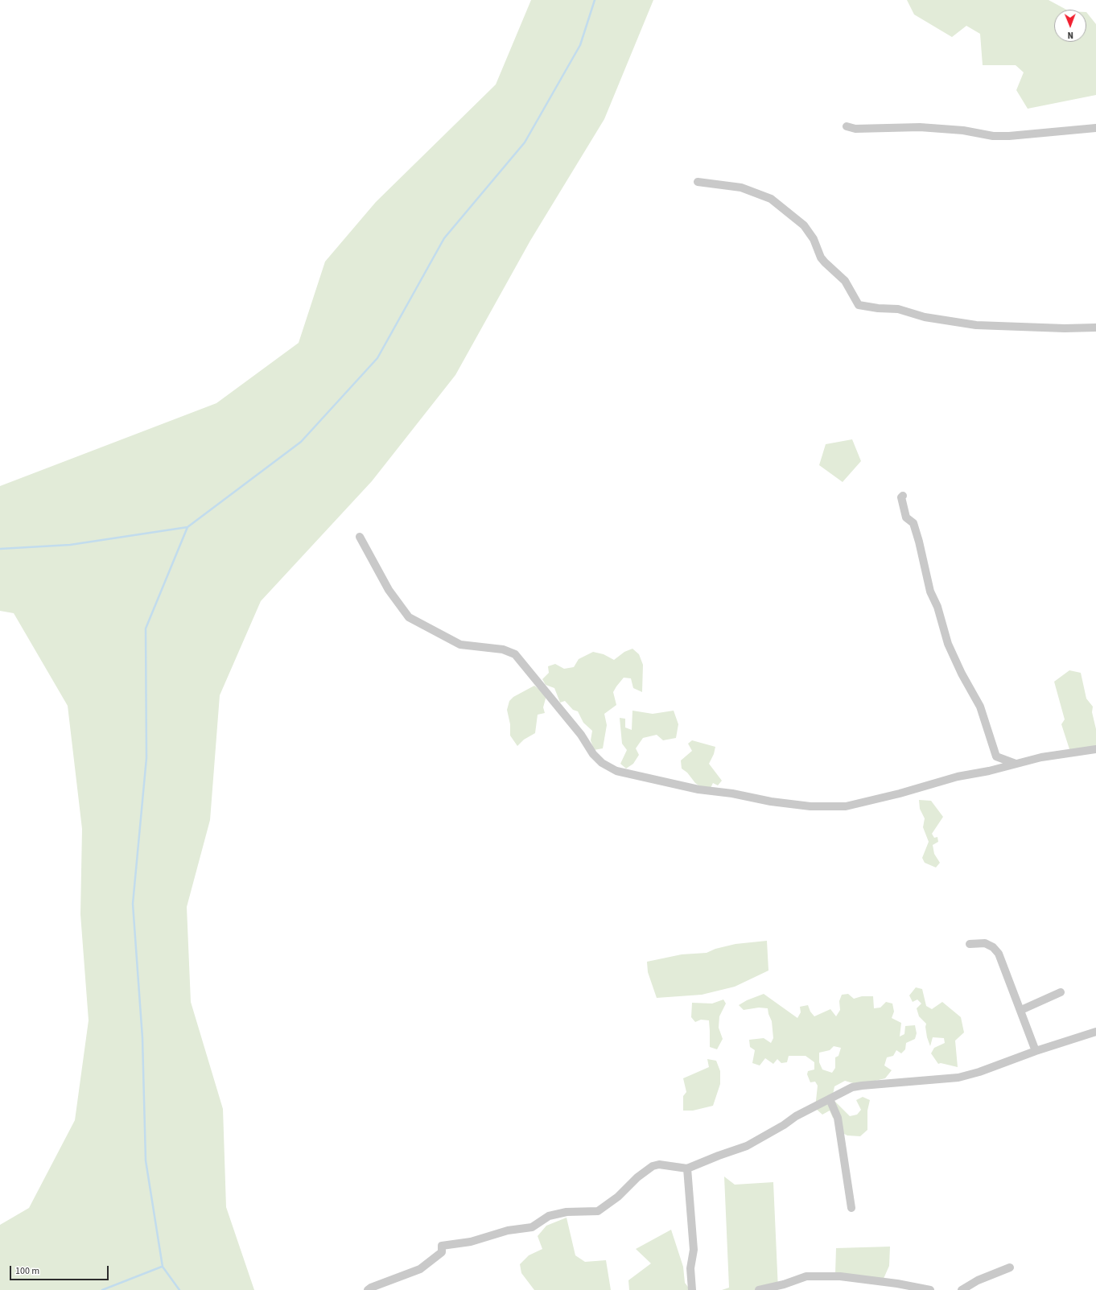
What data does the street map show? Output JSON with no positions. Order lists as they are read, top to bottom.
{
  "scale_bar": "100 m",
  "north": "bottom"
}
